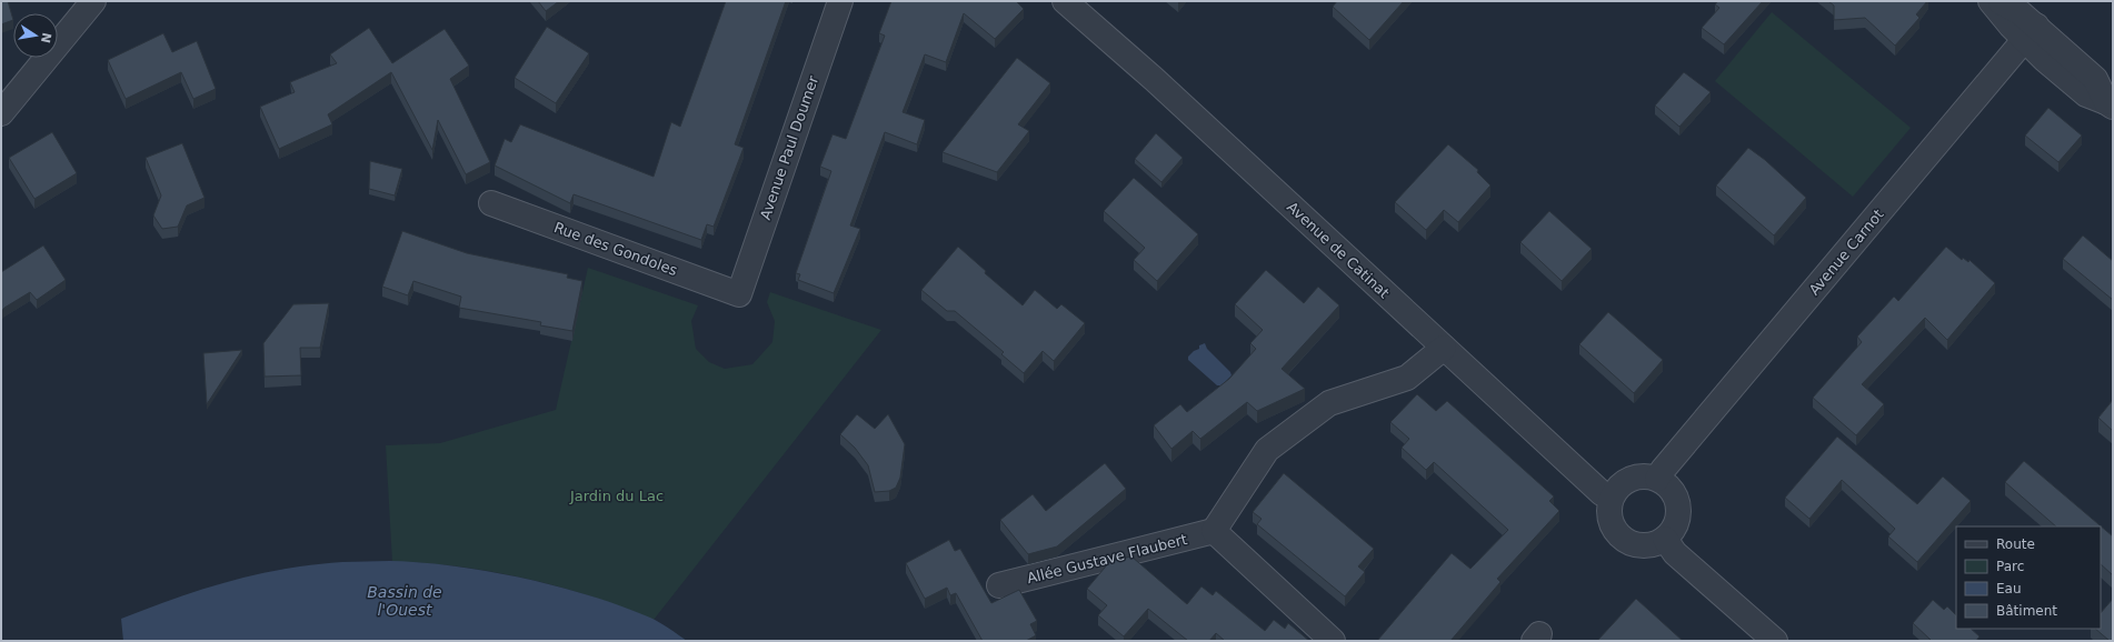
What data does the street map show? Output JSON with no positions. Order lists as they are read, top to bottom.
{
  "streets": {
    "street": [
      "Avenue Paul Doumer",
      "Rue des Gondoles",
      "Avenue de Catinat",
      "Avenue Carnot",
      "Allée Gustave Flaubert"
    ]
  },
  "crossings": [
    ["Avenue Paul Doumer", "Rue des Gondoles"],
    ["Avenue de Catinat", "Avenue Carnot"]
  ],
  "water": ["Bassin de l'Ouest"],
  "parks": ["Jardin du Lac"],
  "legend": [
    "Route",
    "Parc",
    "Eau",
    "Bâtiment"
  ],
  "north": "right"
}
